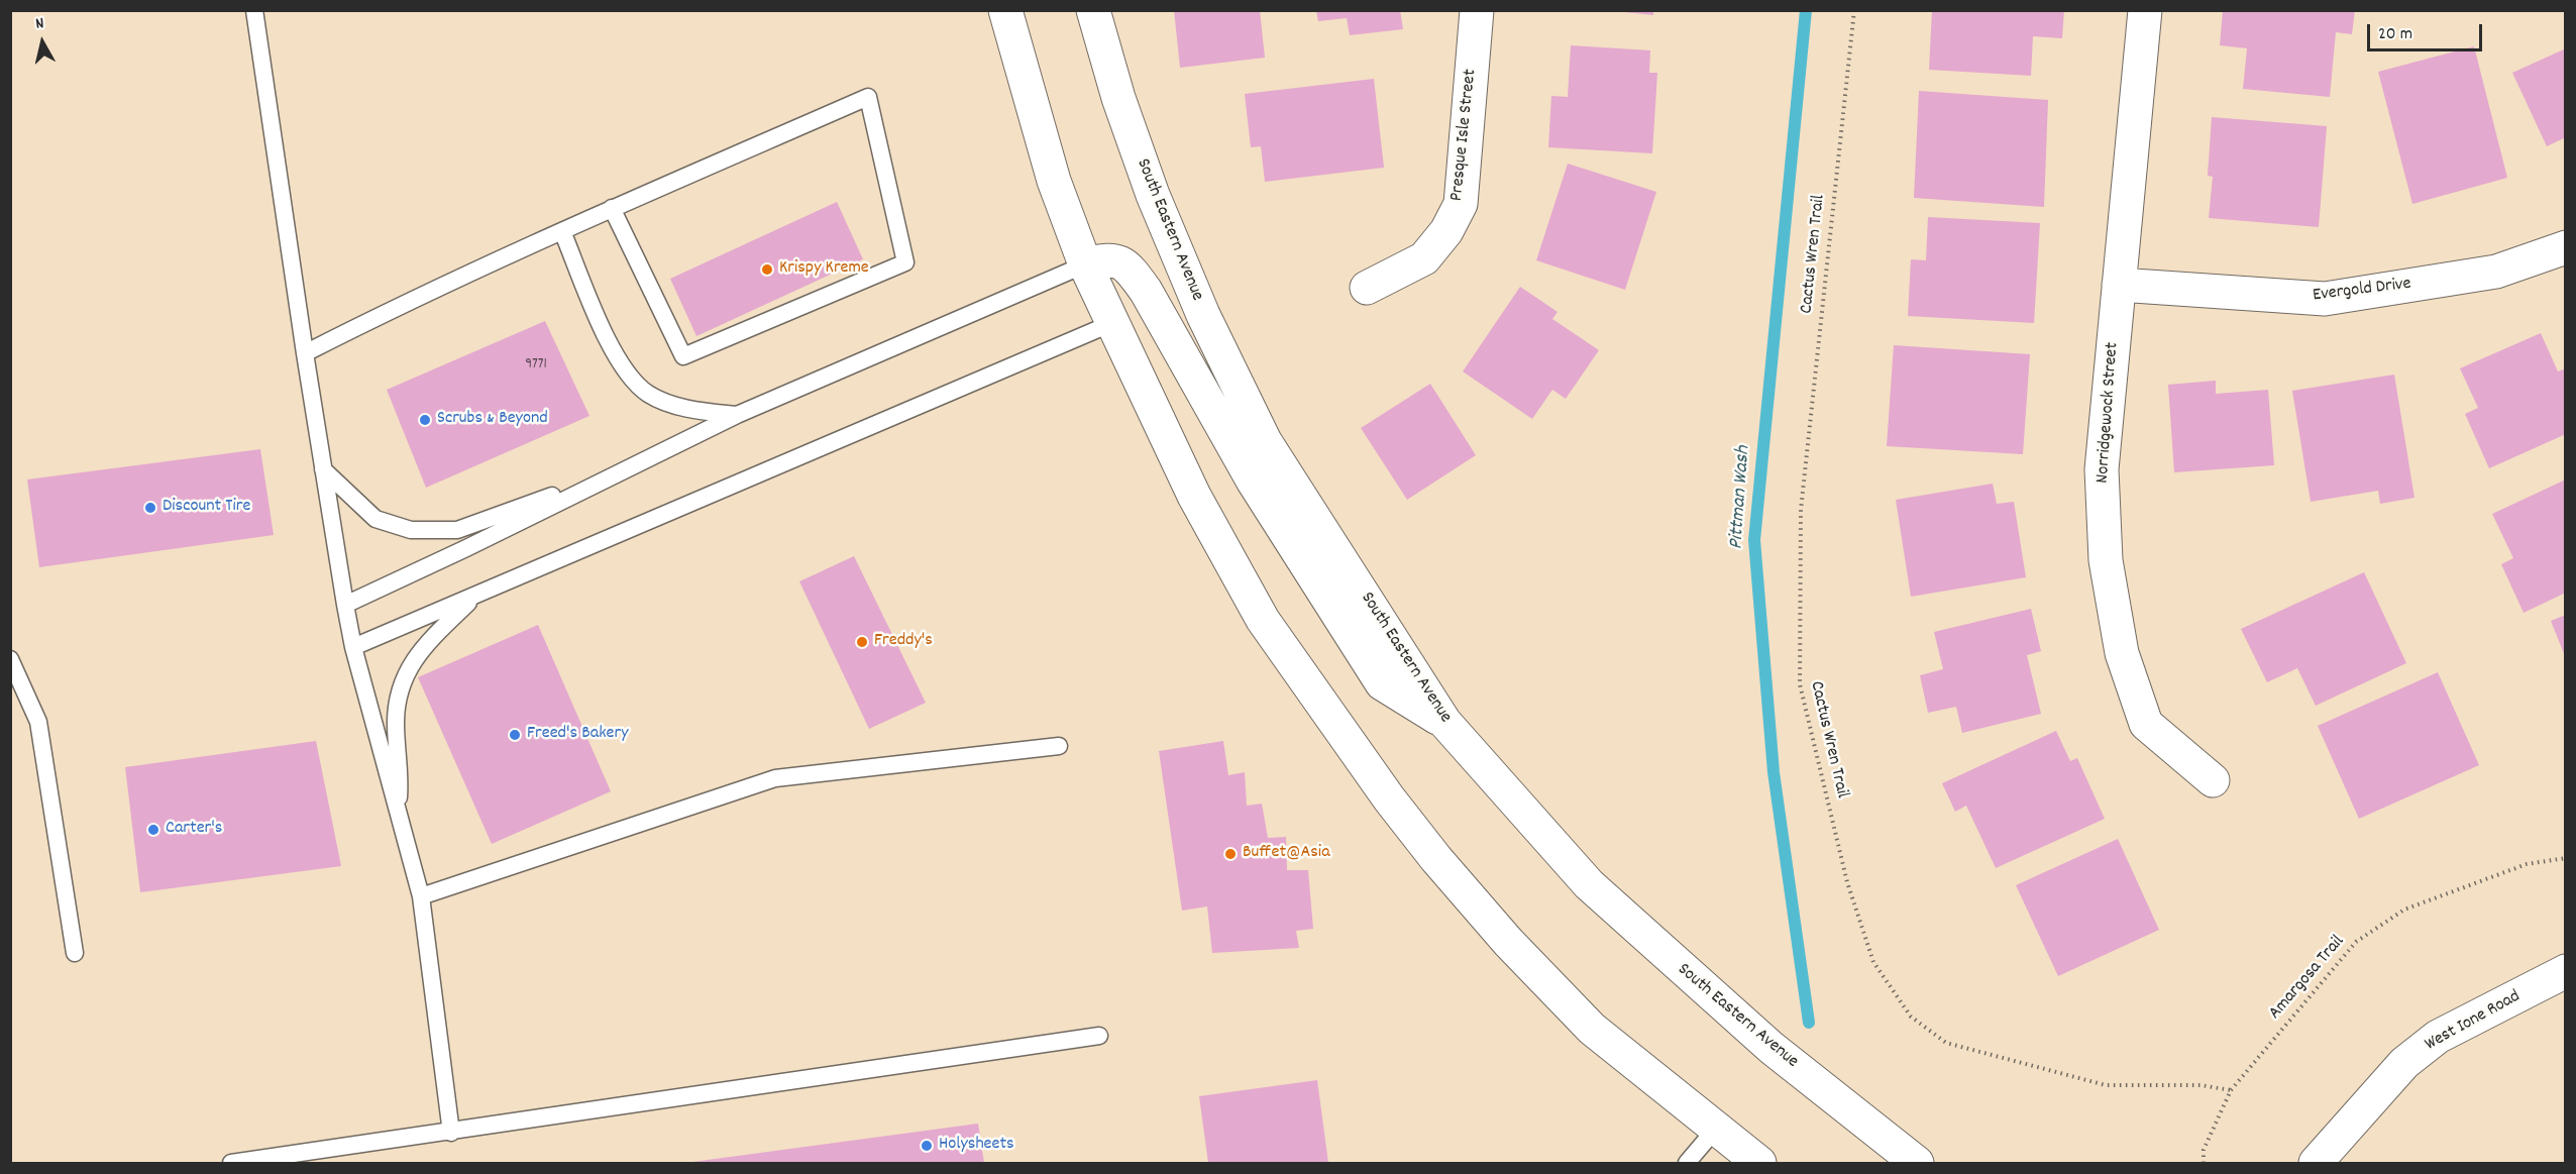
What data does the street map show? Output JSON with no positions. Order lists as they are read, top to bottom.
{
  "streets": {
    "main road": [
      "Presque Isle Street",
      "South Eastern Avenue",
      "Evergold Drive",
      "Norridgewock Street",
      "West Ione Road"
    ],
    "path": ["Cactus Wren Trail", "Amargosa Trail"]
  },
  "crossings": [
    ["Cactus Wren Trail", "Amargosa Trail"],
    ["Evergold Drive", "Norridgewock Street"]
  ],
  "water": ["Pittman Wash"],
  "places": [
    "Krispy Kreme",
    "Scrubs & Beyond",
    "Discount Tire",
    "Freddy's",
    "Freed's Bakery",
    "Carter's",
    "Buffet@Asia",
    "Holysheets"
  ],
  "house_numbers": ["9771"],
  "scale_bar": "20 m",
  "north": "top"
}
